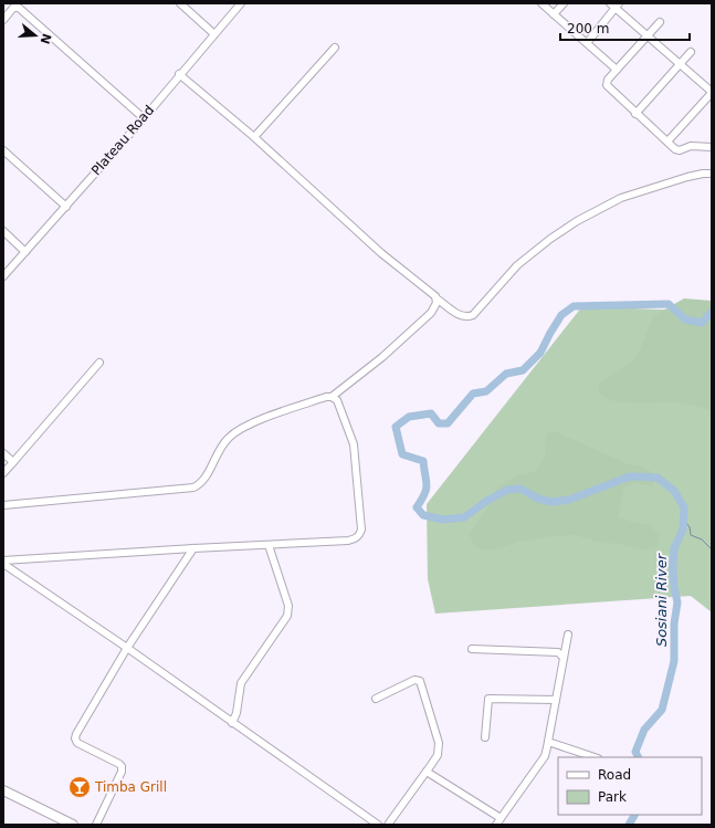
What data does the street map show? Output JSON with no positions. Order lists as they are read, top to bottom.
{
  "streets": {
    "street": ["Plateau Road"]
  },
  "water": ["Sosiani River"],
  "places": {
    "bar": ["Timba Grill"]
  },
  "legend": ["Road", "Park"],
  "scale_bar": "200 m",
  "north": "right"
}
